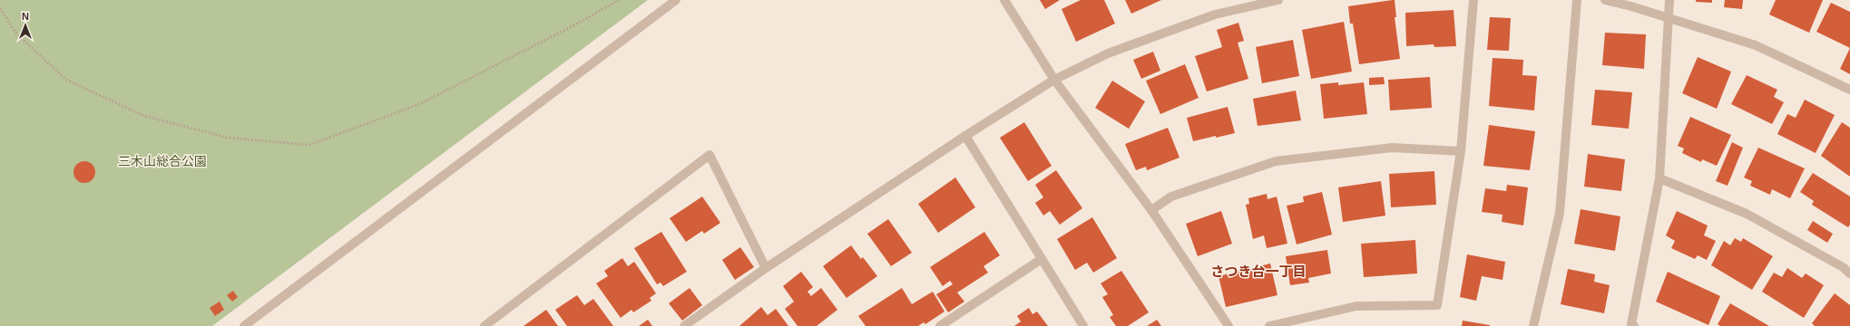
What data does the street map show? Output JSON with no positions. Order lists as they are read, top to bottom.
{
  "districts": ["さつき台一丁目"],
  "parks": ["三木山総合公園"],
  "north": "top"
}
